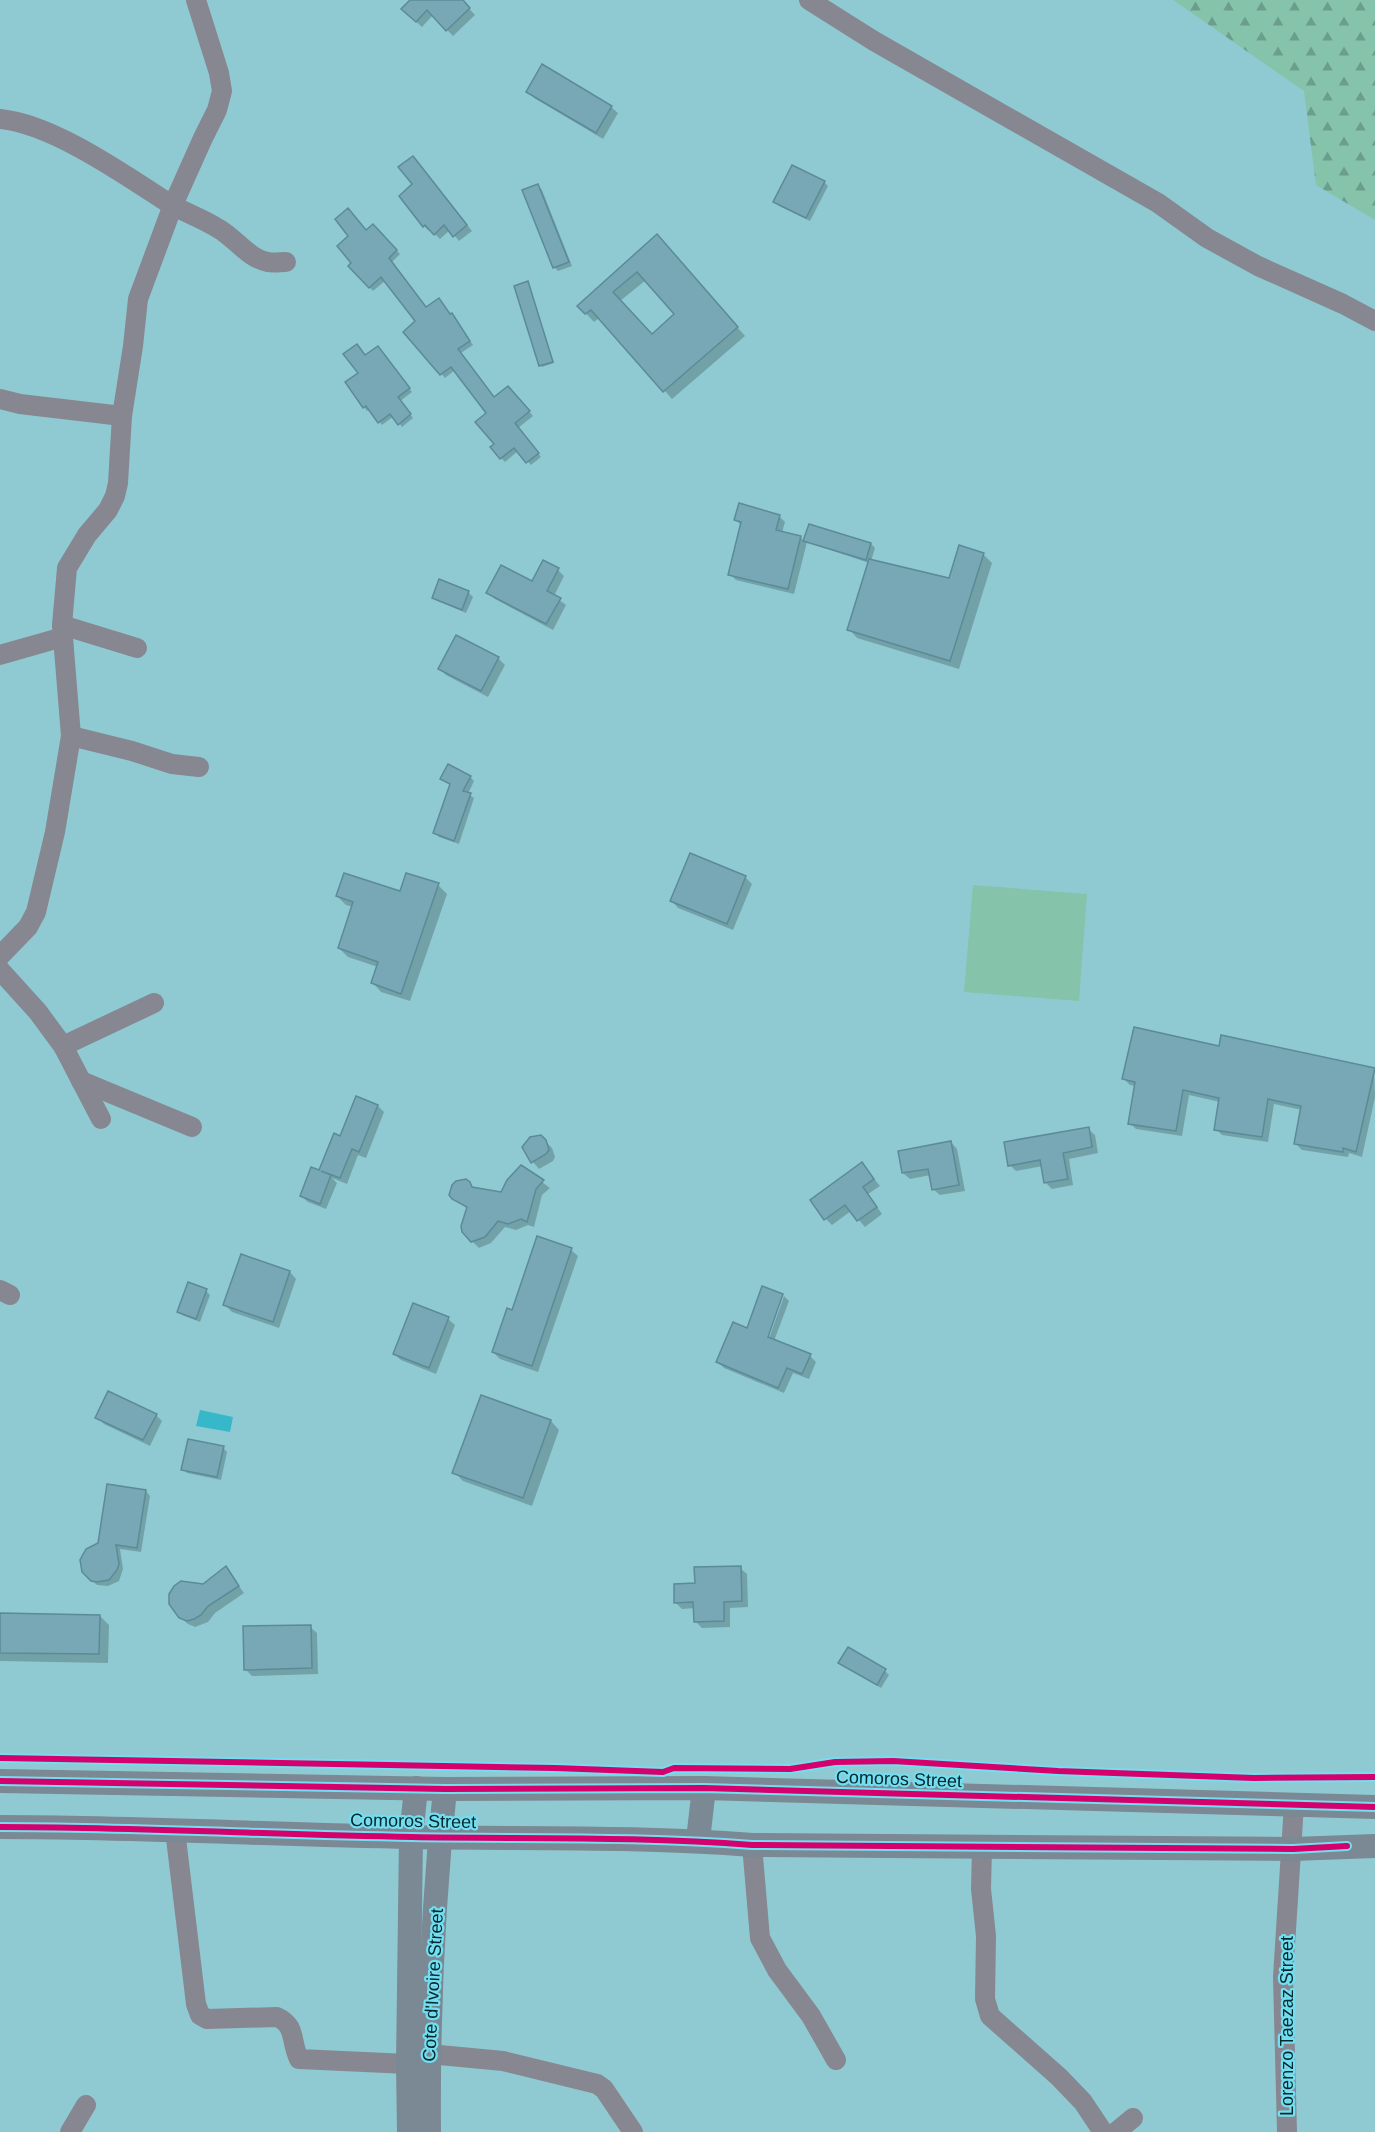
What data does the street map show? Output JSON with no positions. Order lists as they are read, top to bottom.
{
  "streets": {
    "main road": ["Comoros Street", "Cote d'Ivoire Street"],
    "street": ["Lorenzo Taezaz Street"]
  },
  "crossings": [
    ["Comoros Street", "Cote d'Ivoire Street"],
    ["Comoros Street", "Lorenzo Taezaz Street"]
  ]
}
